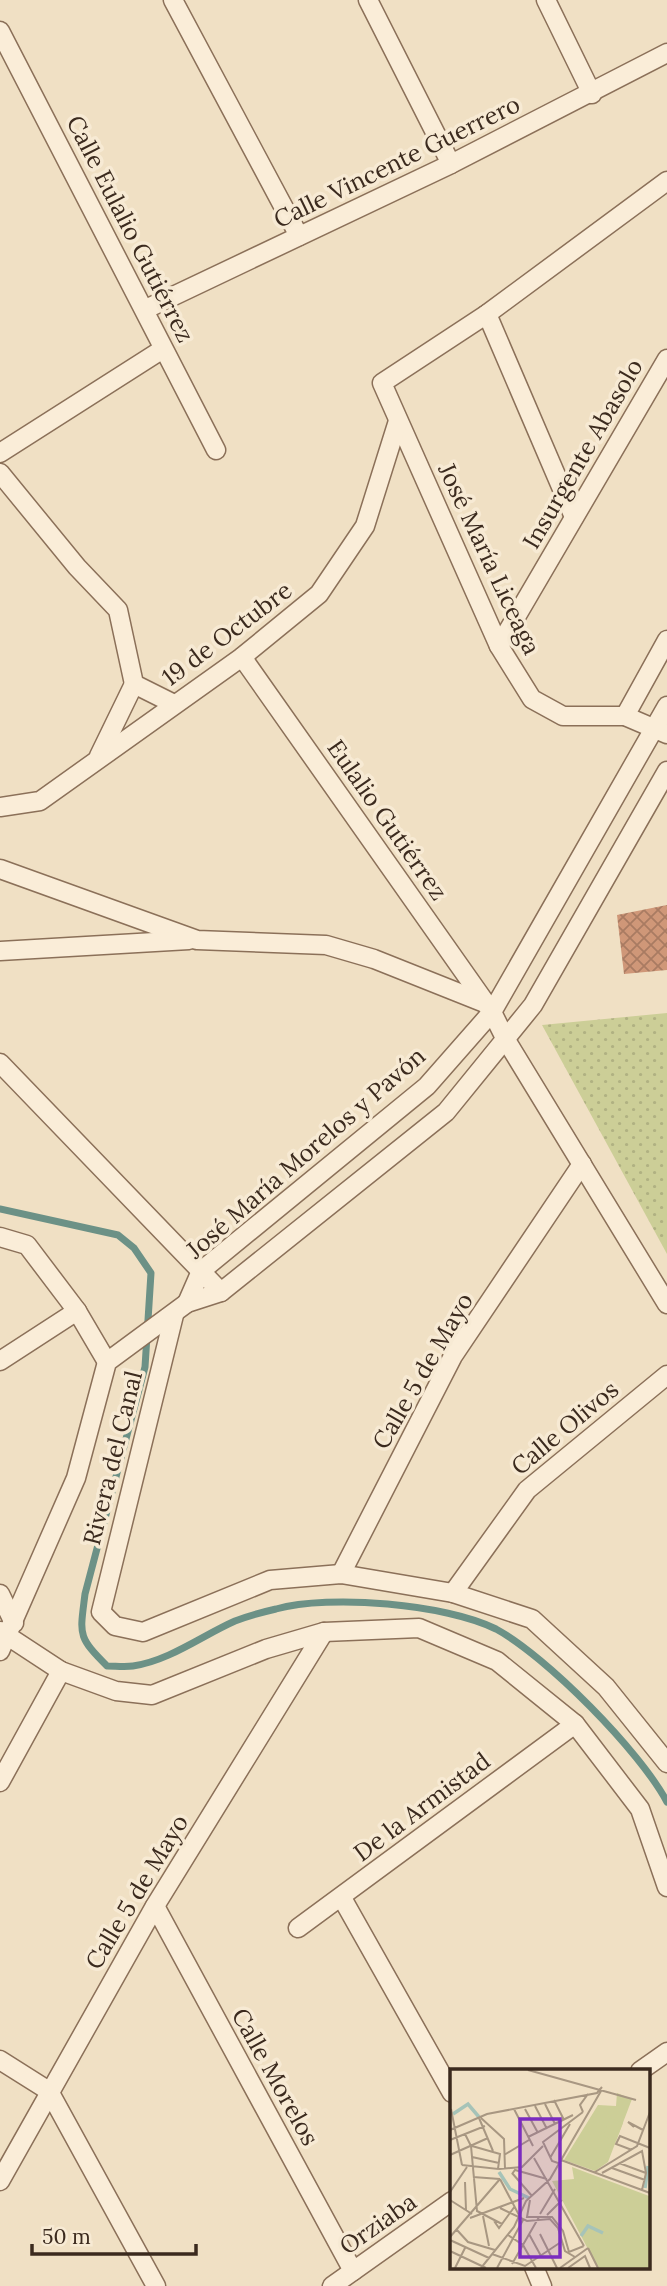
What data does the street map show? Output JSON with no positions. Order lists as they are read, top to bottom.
{
  "streets": {
    "street": [
      "Calle Vincente Guerrero",
      "Calle Eulalio Gutiérrez",
      "Insurgente Abasolo",
      "José María Liceaga",
      "19 de Octubre",
      "Eulalio Gutiérrez",
      "José María Morelos y Pavón",
      "Calle 5 de Mayo",
      "Calle Olivos",
      "Rivera del Canal",
      "De la Armistad",
      "Calle Morelos",
      "Orziaba"
    ]
  },
  "crossings": [
    ["Calle Vincente Guerrero", "Calle Eulalio Gutiérrez"],
    ["Insurgente Abasolo", "José María Liceaga"],
    ["José María Liceaga", "19 de Octubre"],
    ["José María Liceaga", "José María Morelos y Pavón"],
    ["19 de Octubre", "Eulalio Gutiérrez"],
    ["Eulalio Gutiérrez", "José María Morelos y Pavón"],
    ["Eulalio Gutiérrez", "Calle 5 de Mayo"],
    ["José María Morelos y Pavón", "Rivera del Canal"],
    ["Calle 5 de Mayo", "Rivera del Canal"],
    ["Calle 5 de Mayo", "Calle Morelos"],
    ["Calle Morelos", "Orziaba"]
  ],
  "scale_bar": "50 m"
}
